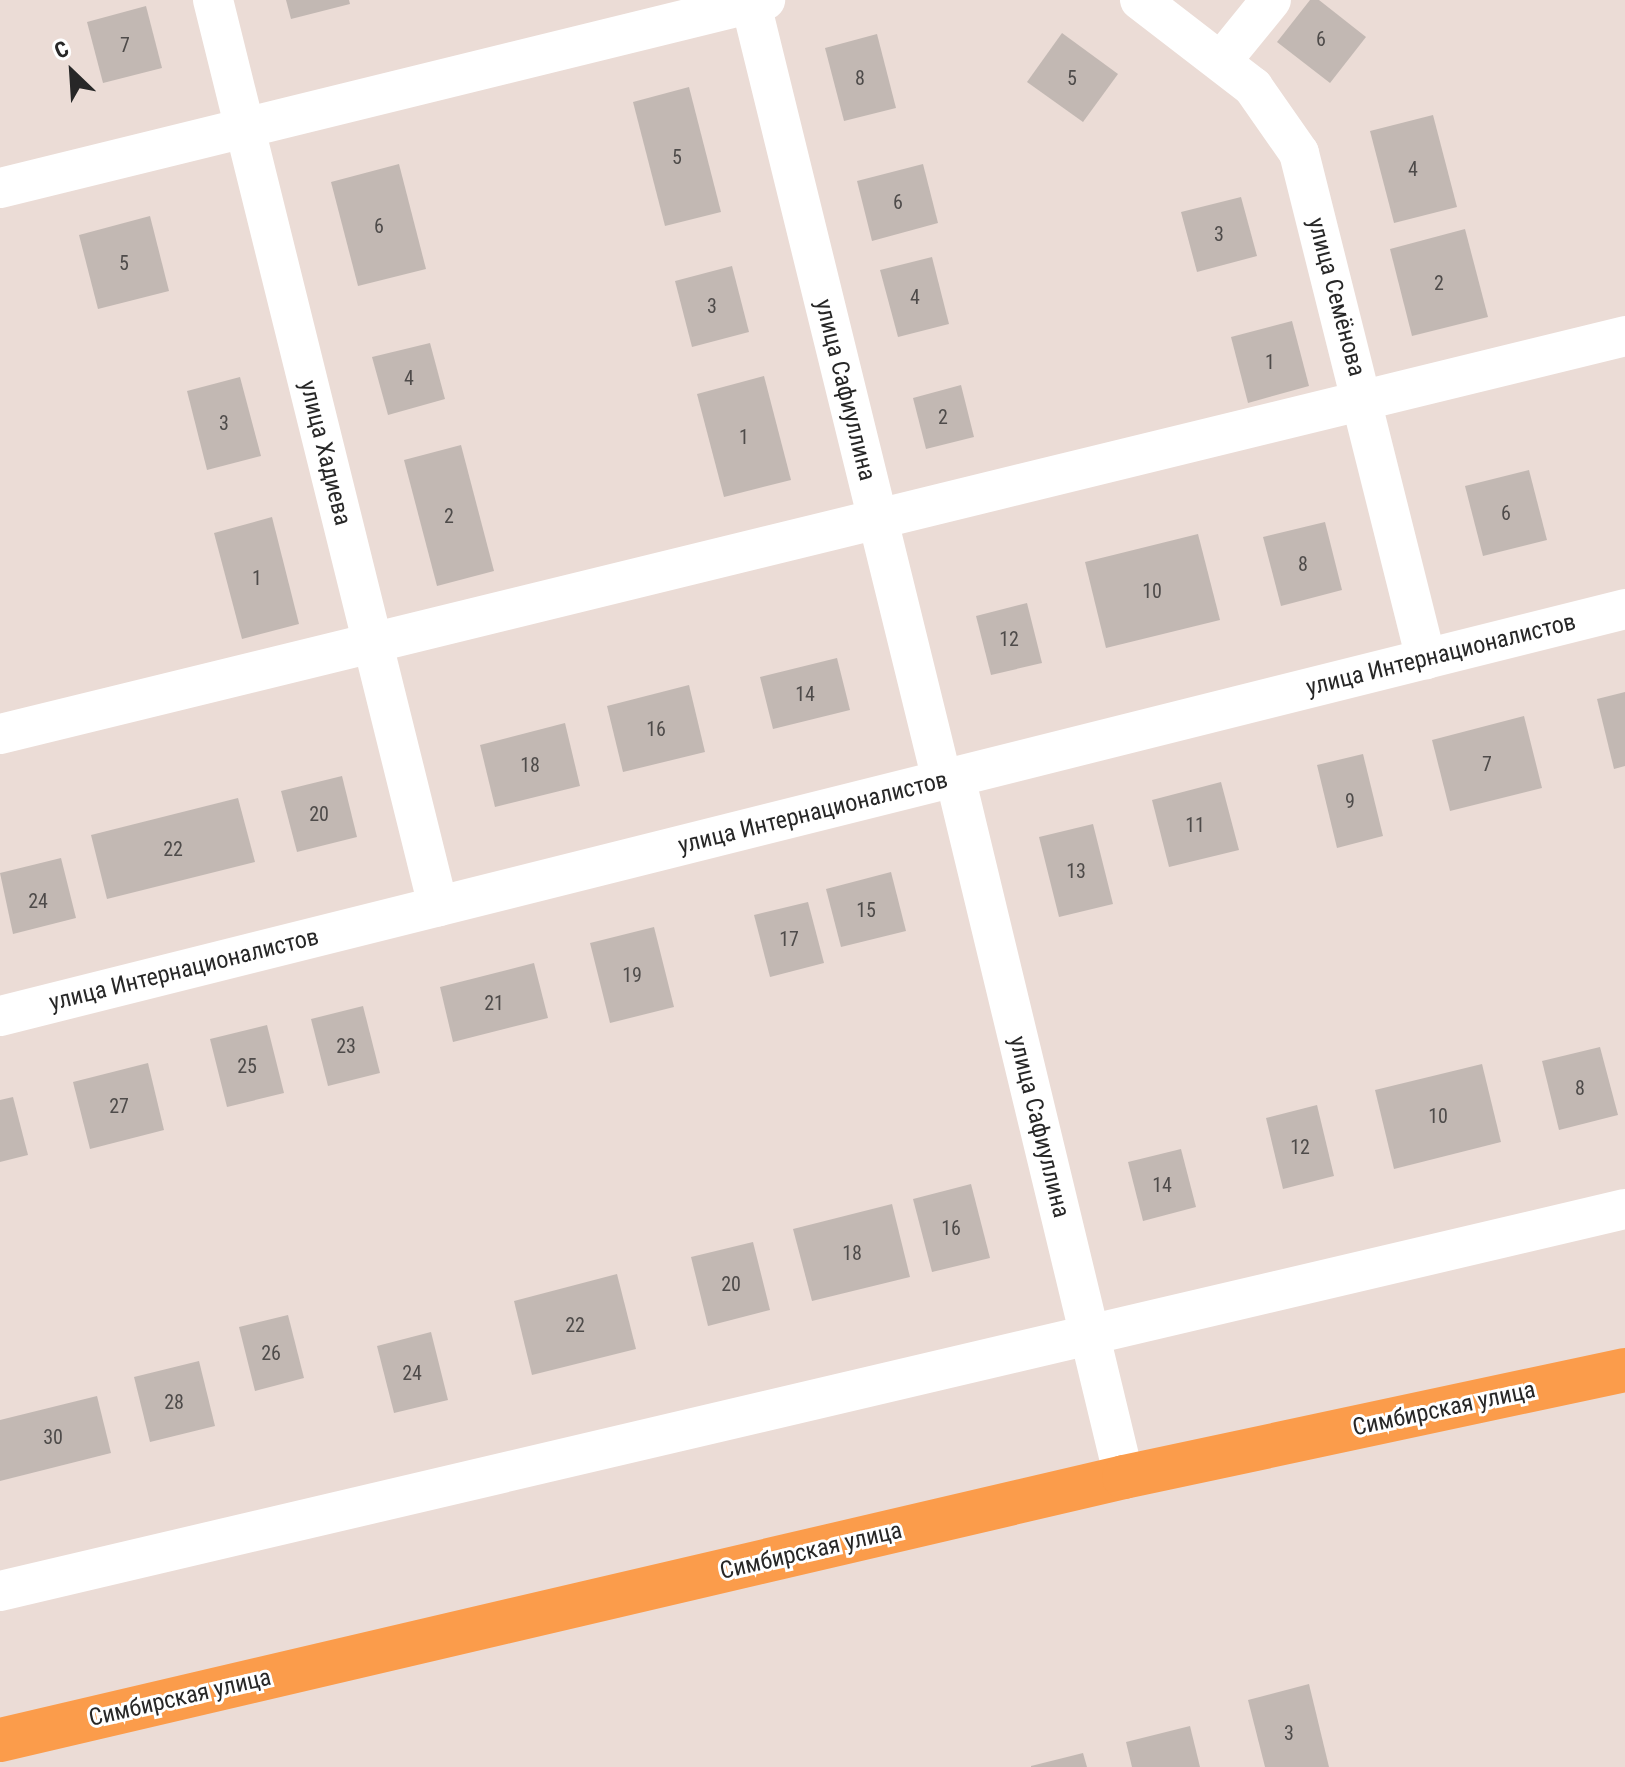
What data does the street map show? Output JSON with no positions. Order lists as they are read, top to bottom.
{
  "streets": {
    "main road": ["Симбирская улица"],
    "street": [
      "улица Семёнова",
      "улица Сафиуллина",
      "улица Хадиева",
      "улица Интернационалистов"
    ]
  },
  "crossings": [
    ["улица Семёнова", "улица Интернационалистов"],
    ["улица Сафиуллина", "улица Интернационалистов"],
    ["улица Сафиуллина", "Симбирская улица"],
    ["улица Хадиева", "улица Интернационалистов"]
  ],
  "house_numbers": [
    "6",
    "7",
    "8",
    "5",
    "5",
    "4",
    "6",
    "6",
    "3",
    "5",
    "2",
    "4",
    "3",
    "1",
    "4",
    "2",
    "3",
    "1",
    "6",
    "2",
    "8",
    "1",
    "10",
    "12",
    "14",
    "16",
    "7",
    "18",
    "9",
    "20",
    "11",
    "22",
    "13",
    "24",
    "15",
    "17",
    "19",
    "21",
    "23",
    "25",
    "8",
    "27",
    "10",
    "12",
    "14",
    "16",
    "18",
    "20",
    "22",
    "26",
    "24",
    "28",
    "30",
    "3"
  ],
  "north": "top left"
}
